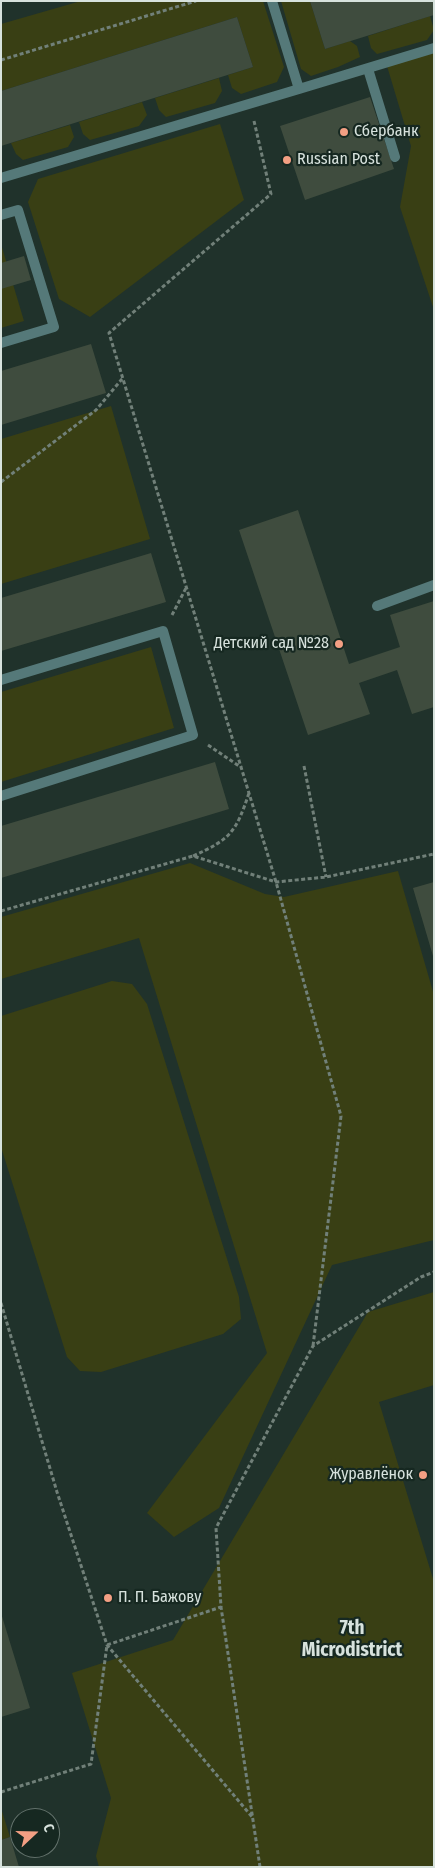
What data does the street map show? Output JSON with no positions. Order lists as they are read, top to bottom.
{
  "districts": ["7th Microdistrict"],
  "places": [
    "Сбербанк",
    "Russian Post",
    "Детский сад №28",
    "Журавлёнок",
    "П. П. Бажову"
  ],
  "north": "right"
}
